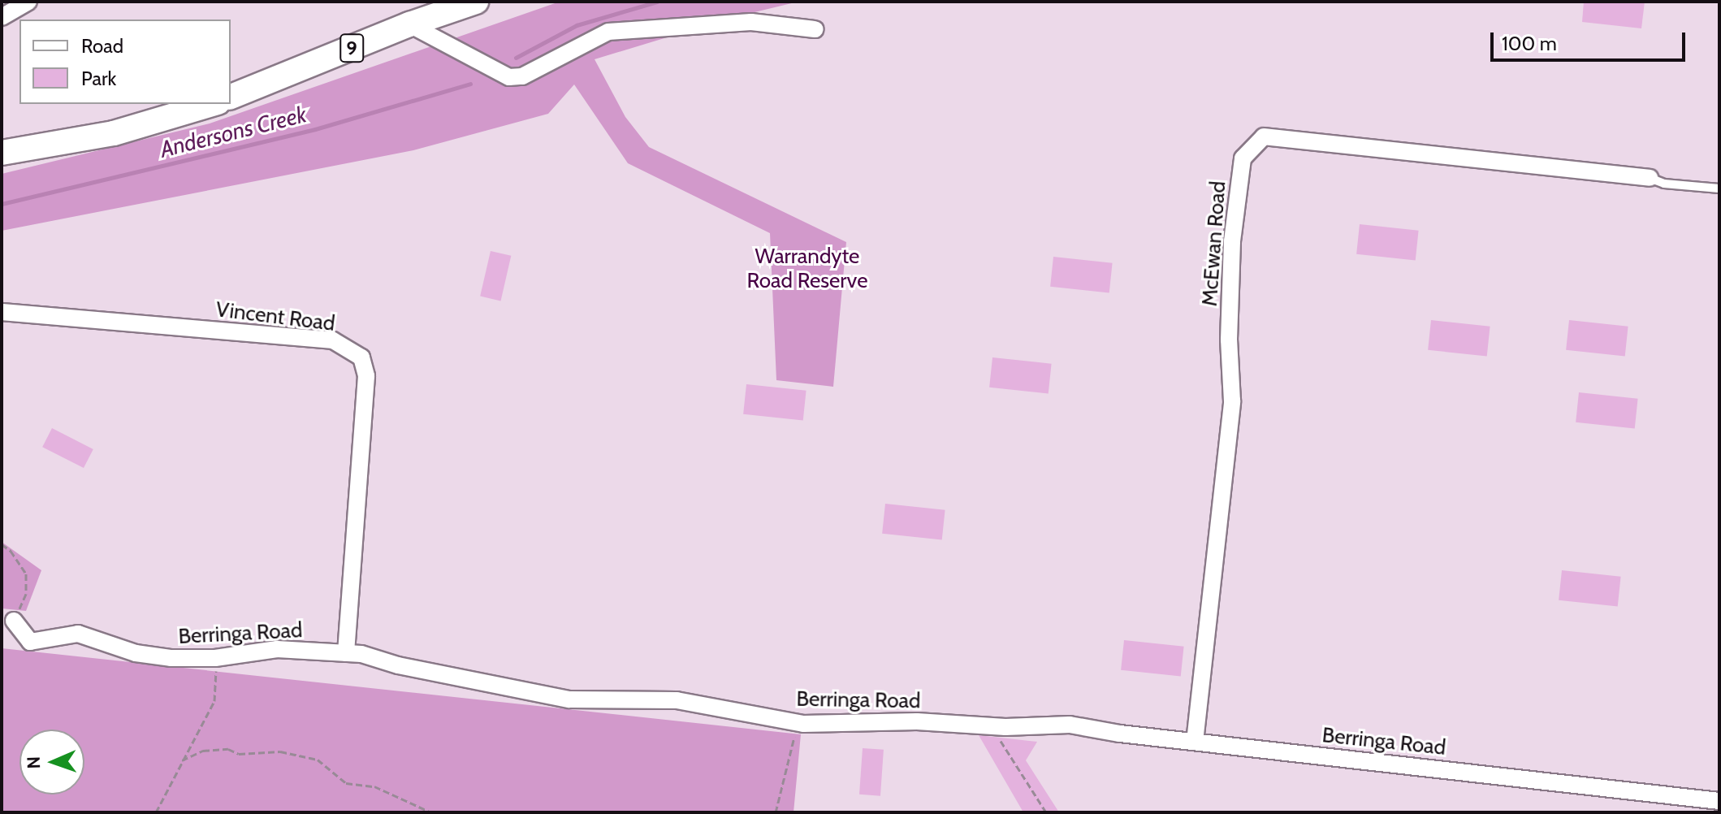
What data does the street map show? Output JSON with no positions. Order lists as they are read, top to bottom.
{
  "streets": {
    "main road": ["9"],
    "street": ["McEwan Road", "Vincent Road", "Berringa Road"]
  },
  "crossings": [
    ["McEwan Road", "Berringa Road"],
    ["Vincent Road", "Berringa Road"]
  ],
  "water": ["Andersons Creek"],
  "parks": ["Warrandyte Road Reserve"],
  "legend": ["Road", "Park"],
  "scale_bar": "100 m",
  "north": "left"
}
